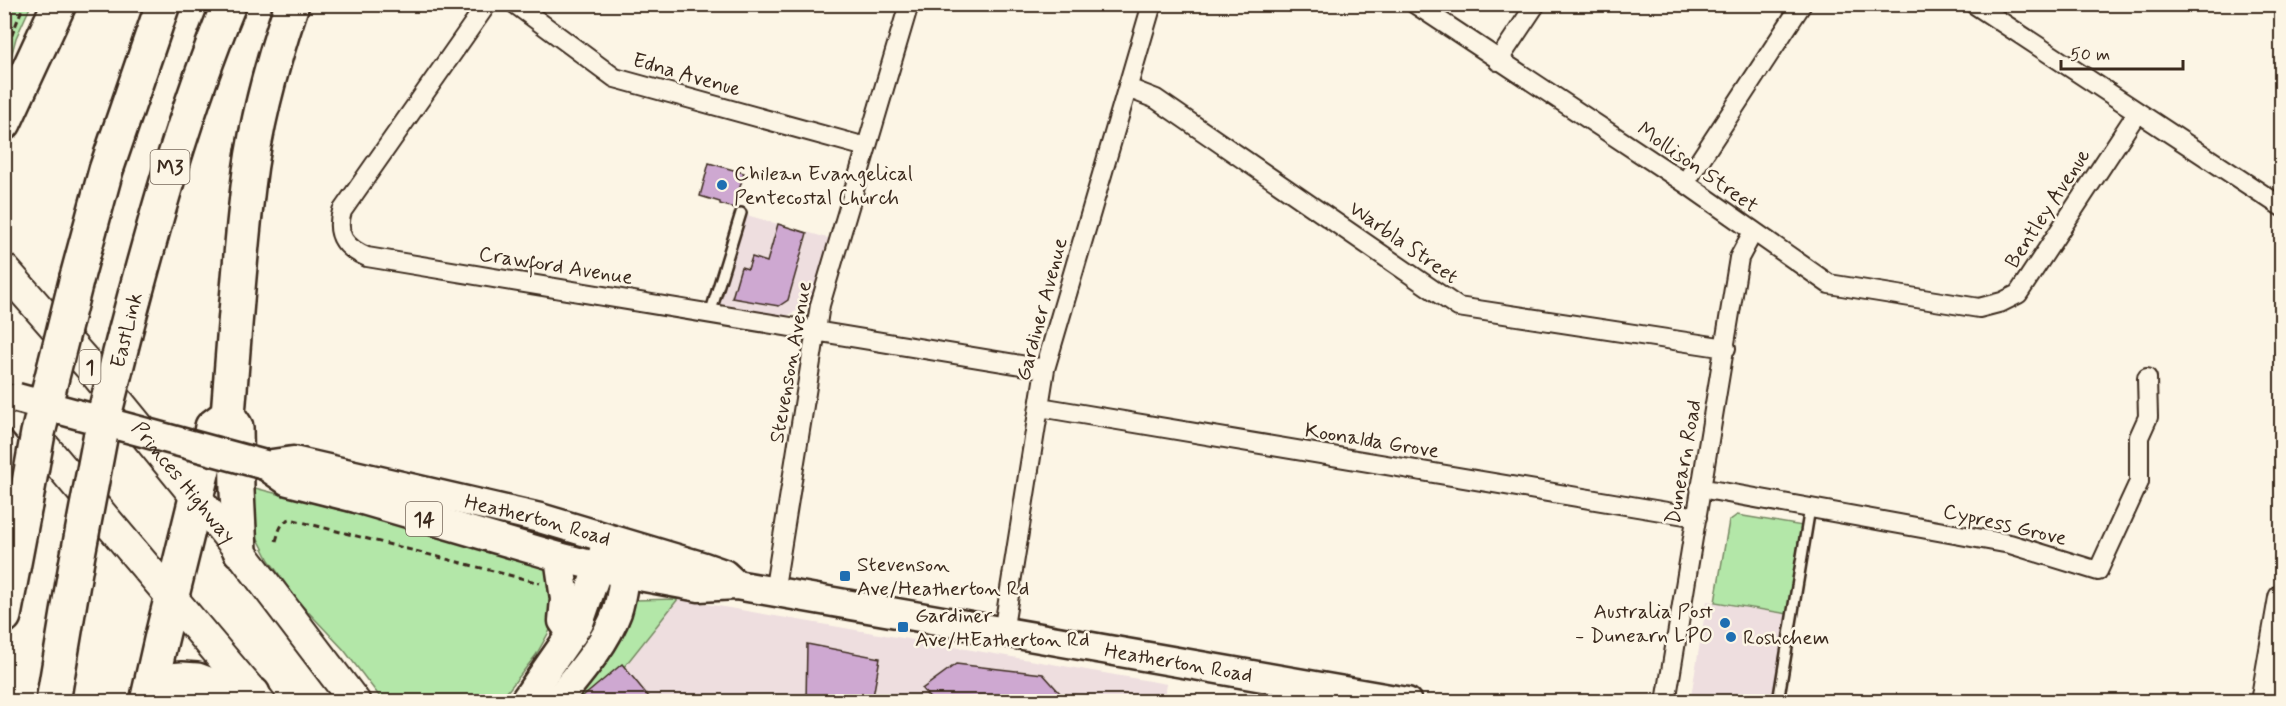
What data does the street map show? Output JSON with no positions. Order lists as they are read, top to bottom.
{
  "streets": {
    "highway": [
      "M3",
      "EastLink",
      "1",
      "Princes Highway"
    ],
    "main road": ["14", "Heatherton Road"],
    "street": [
      "Edna Avenue",
      "Mollison Street",
      "Bentley Avenue",
      "Warbla Street",
      "Crawford Avenue",
      "Gardiner Avenue",
      "Stevenson Avenue",
      "Koonalda Grove",
      "Dunearn Road",
      "Cypress Grove"
    ]
  },
  "crossings": [
    ["Edna Avenue", "Stevenson Avenue"],
    ["Mollison Street", "Bentley Avenue"],
    ["Mollison Street", "Dunearn Road"],
    ["Warbla Street", "Gardiner Avenue"],
    ["Warbla Street", "Dunearn Road"],
    ["Crawford Avenue", "Gardiner Avenue"],
    ["Crawford Avenue", "Stevenson Avenue"],
    ["Gardiner Avenue", "Koonalda Grove"],
    ["Gardiner Avenue", "Heatherton Road"],
    ["Stevenson Avenue", "Heatherton Road"],
    ["Koonalda Grove", "Dunearn Road"],
    ["Dunearn Road", "Cypress Grove"]
  ],
  "places": {
    "other": ["Chilean Evangelical Pentecostal Church", "Australia Post - Dunearn LPO", "Roshchem"],
    "transit": ["Stevenson Ave/Heatherton Rd", "Gardiner Ave/HEatherton Rd"]
  },
  "scale_bar": "50 m"
}
